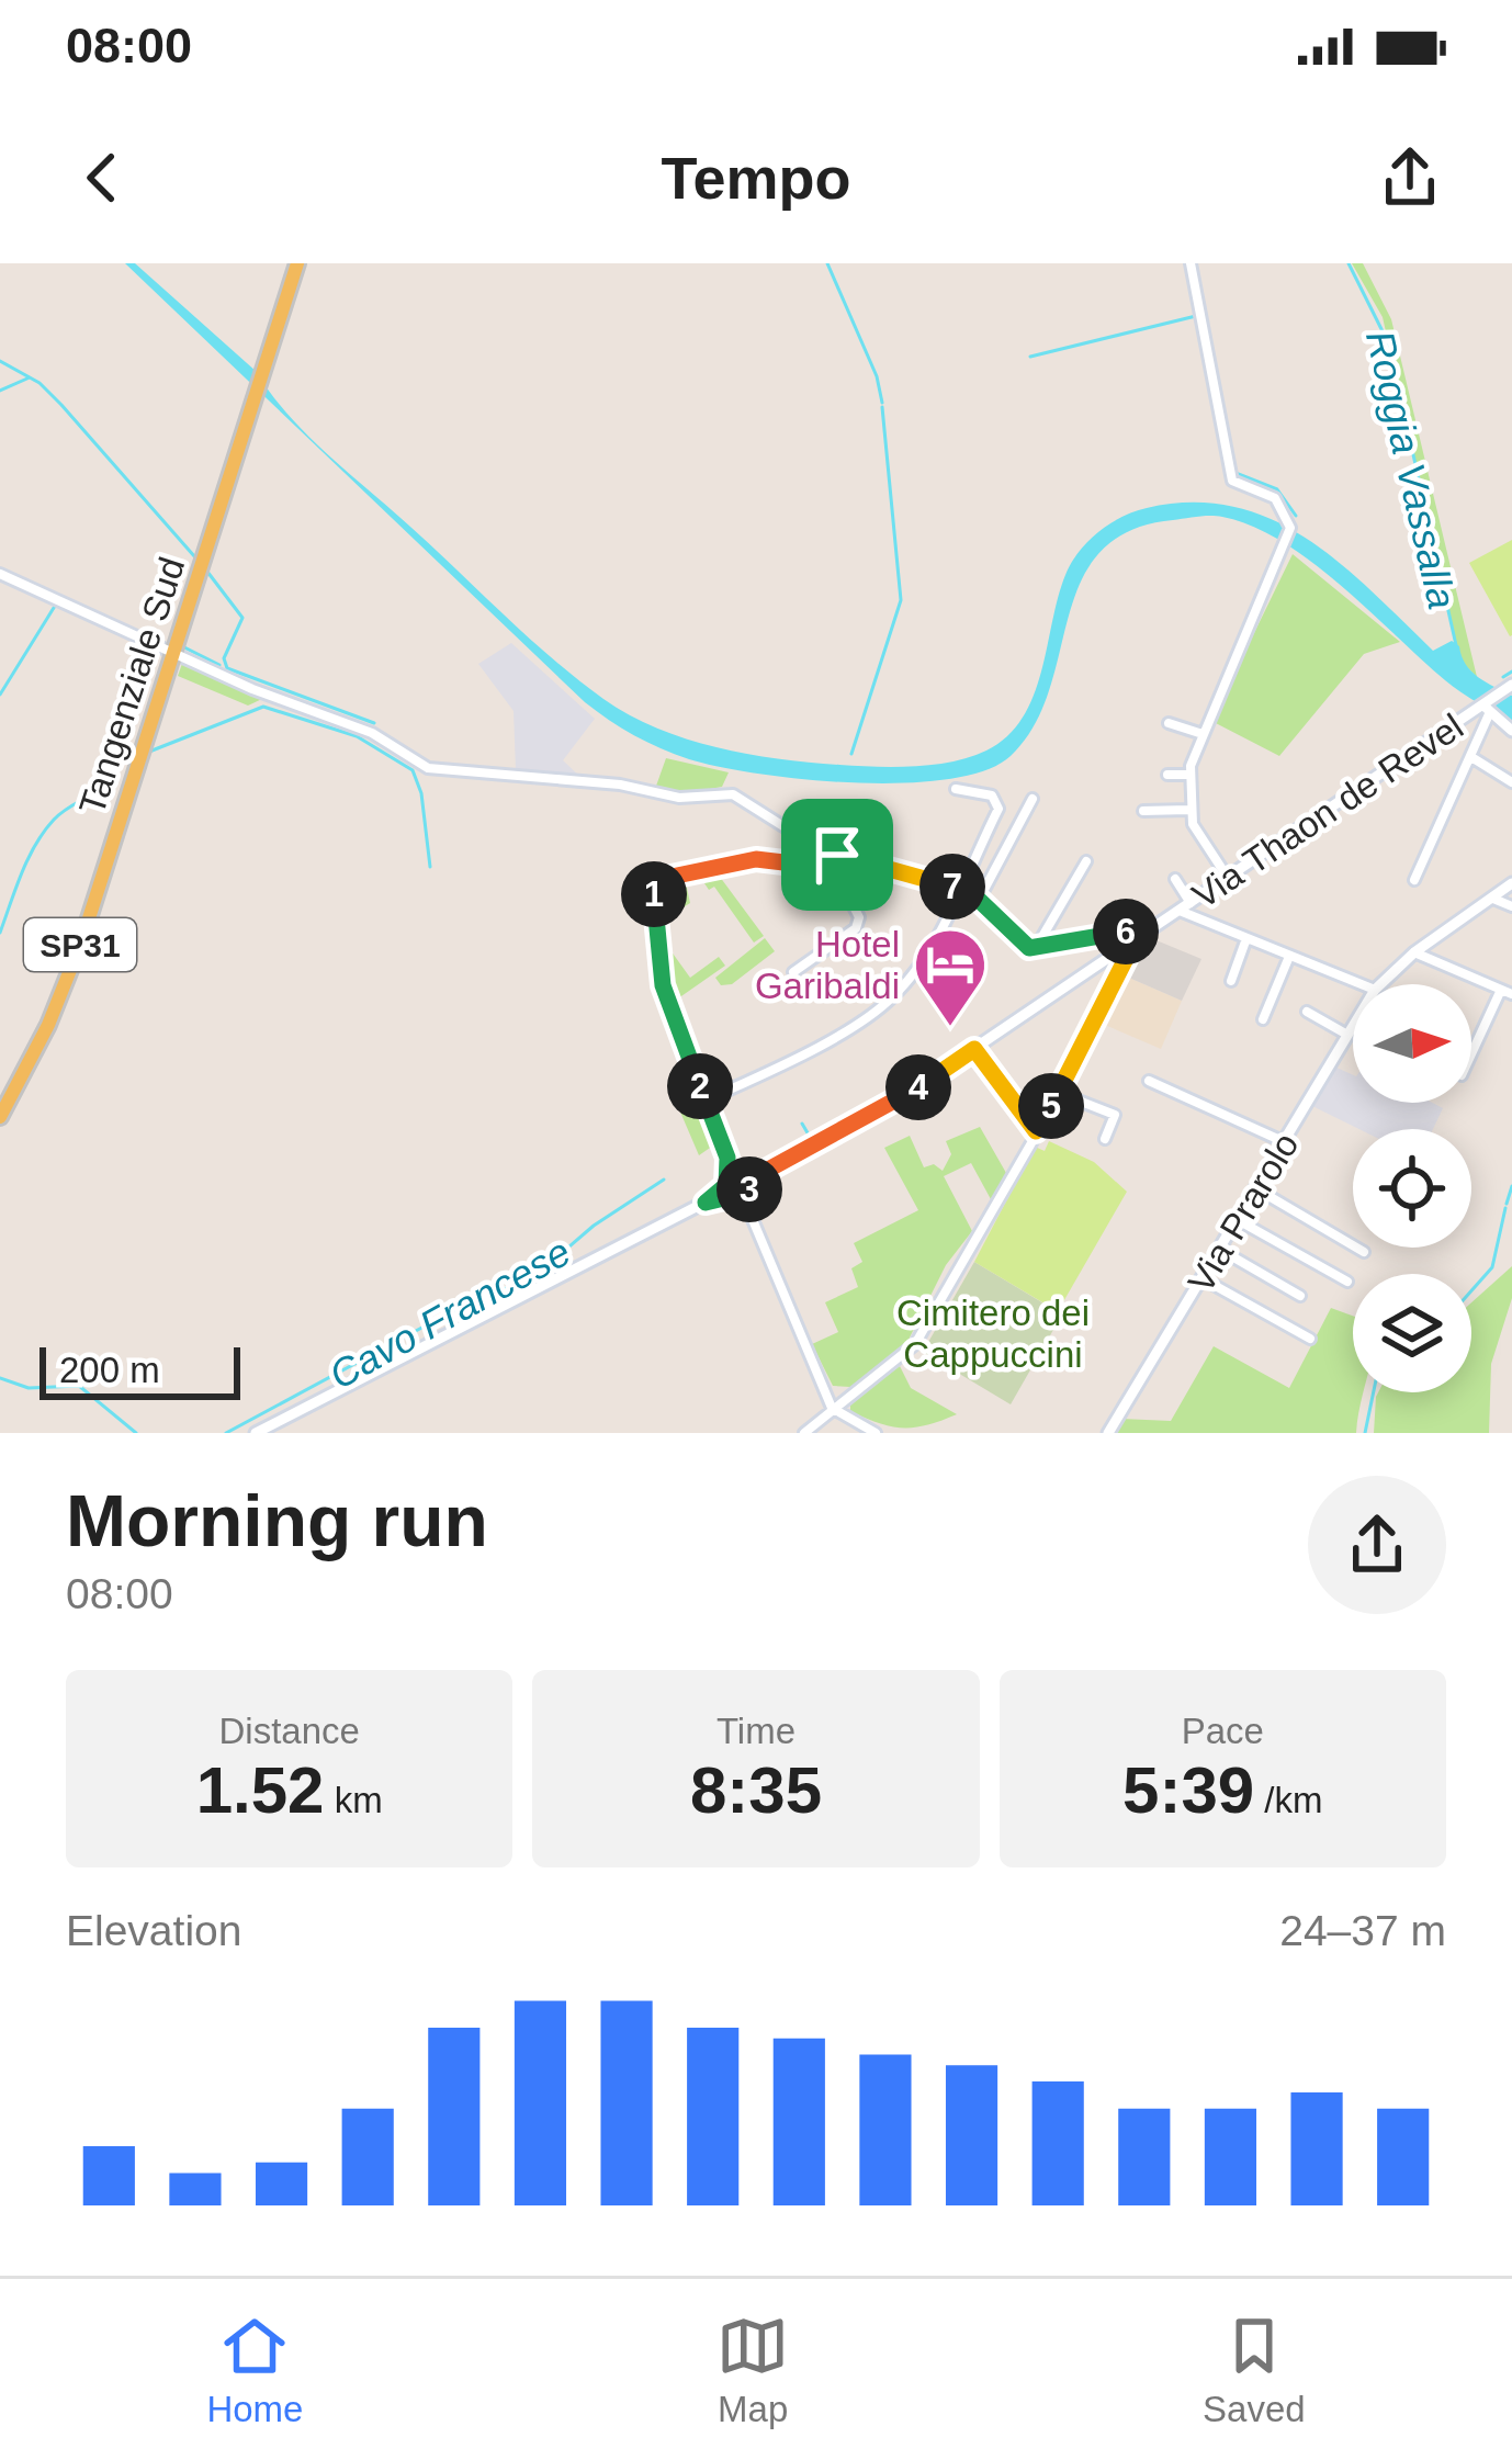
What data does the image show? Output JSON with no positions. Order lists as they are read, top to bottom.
{
  "streets": {
    "main road": [
      "Tangenziale Sud",
      "Via Thaon de Revel",
      "SP31",
      "Via Prarolo"
    ]
  },
  "water": ["Roggia Vassalla", "Cavo Francese"],
  "parks": ["Cimitero dei Cappuccini"],
  "places": {
    "hotel": ["Hotel Garibaldi"]
  },
  "scale_bar": "200 m",
  "north": "right",
  "page": {
    "status": "08:00",
    "header": "Tempo",
    "pins": [
      "7",
      "1",
      "6",
      "2",
      "4",
      "5",
      "3"
    ],
    "scale": "200 m",
    "heading": ["Morning run", "08:00"],
    "stats": [
      ["Distance", "1.52 km"],
      ["Time", "8:35"],
      ["Pace", "5:39 /km"]
    ],
    "chart": ["Elevation", "24–37 m"],
    "tabs": ["Home", "Map", "Saved"]
  }
}
